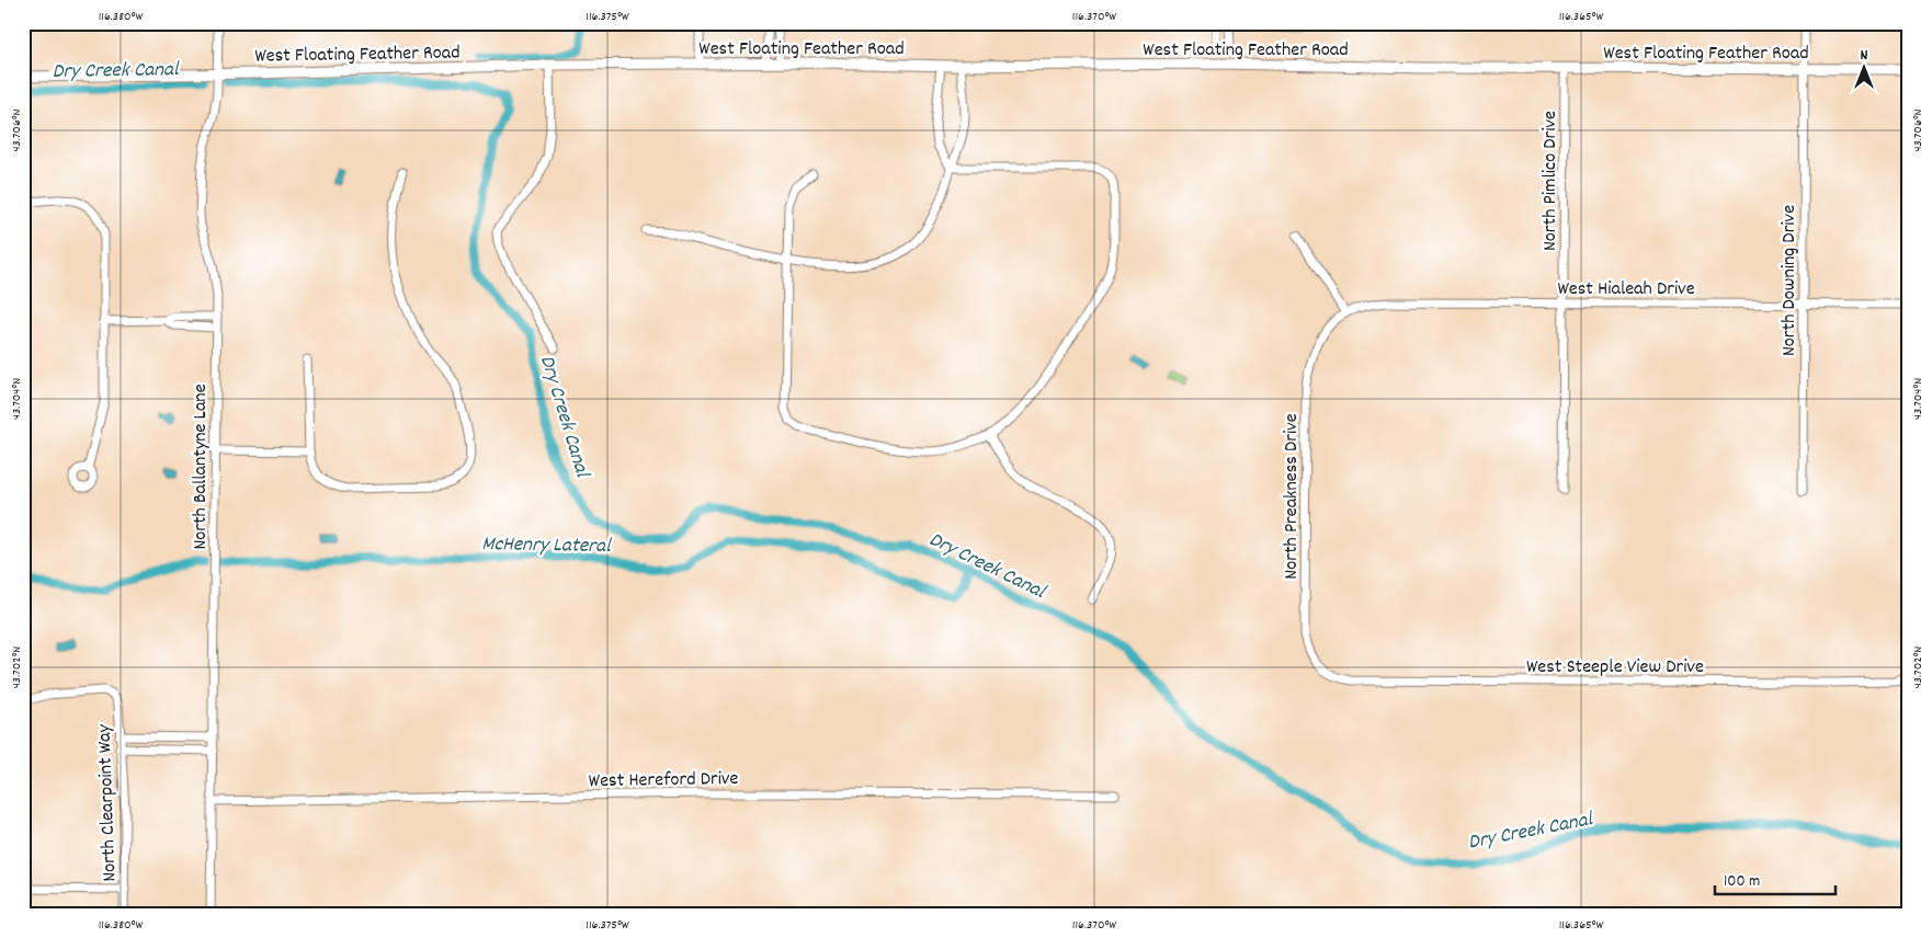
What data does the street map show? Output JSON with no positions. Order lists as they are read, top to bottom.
{
  "streets": {
    "main road": ["West Floating Feather Road"],
    "street": [
      "North Pimlico Drive",
      "North Downing Drive",
      "West Hialeah Drive",
      "North Ballantyne Lane",
      "North Preakness Drive",
      "West Steeple View Drive",
      "West Hereford Drive",
      "North Clearpoint Way"
    ]
  },
  "crossings": [
    ["West Floating Feather Road", "North Pimlico Drive"],
    ["West Floating Feather Road", "North Downing Drive"],
    ["West Floating Feather Road", "North Ballantyne Lane"],
    ["North Pimlico Drive", "West Hialeah Drive"],
    ["North Downing Drive", "West Hialeah Drive"],
    ["West Hialeah Drive", "North Preakness Drive"],
    ["North Ballantyne Lane", "West Hereford Drive"],
    ["North Preakness Drive", "West Steeple View Drive"]
  ],
  "water": ["Dry Creek Canal", "McHenry Lateral"],
  "scale_bar": "100 m",
  "north": "top",
  "coordinates": [
    "116.380°W",
    "116.375°W",
    "116.370°W",
    "116.365°W",
    "43.706°N",
    "43.704°N",
    "43.702°N"
  ]
}
